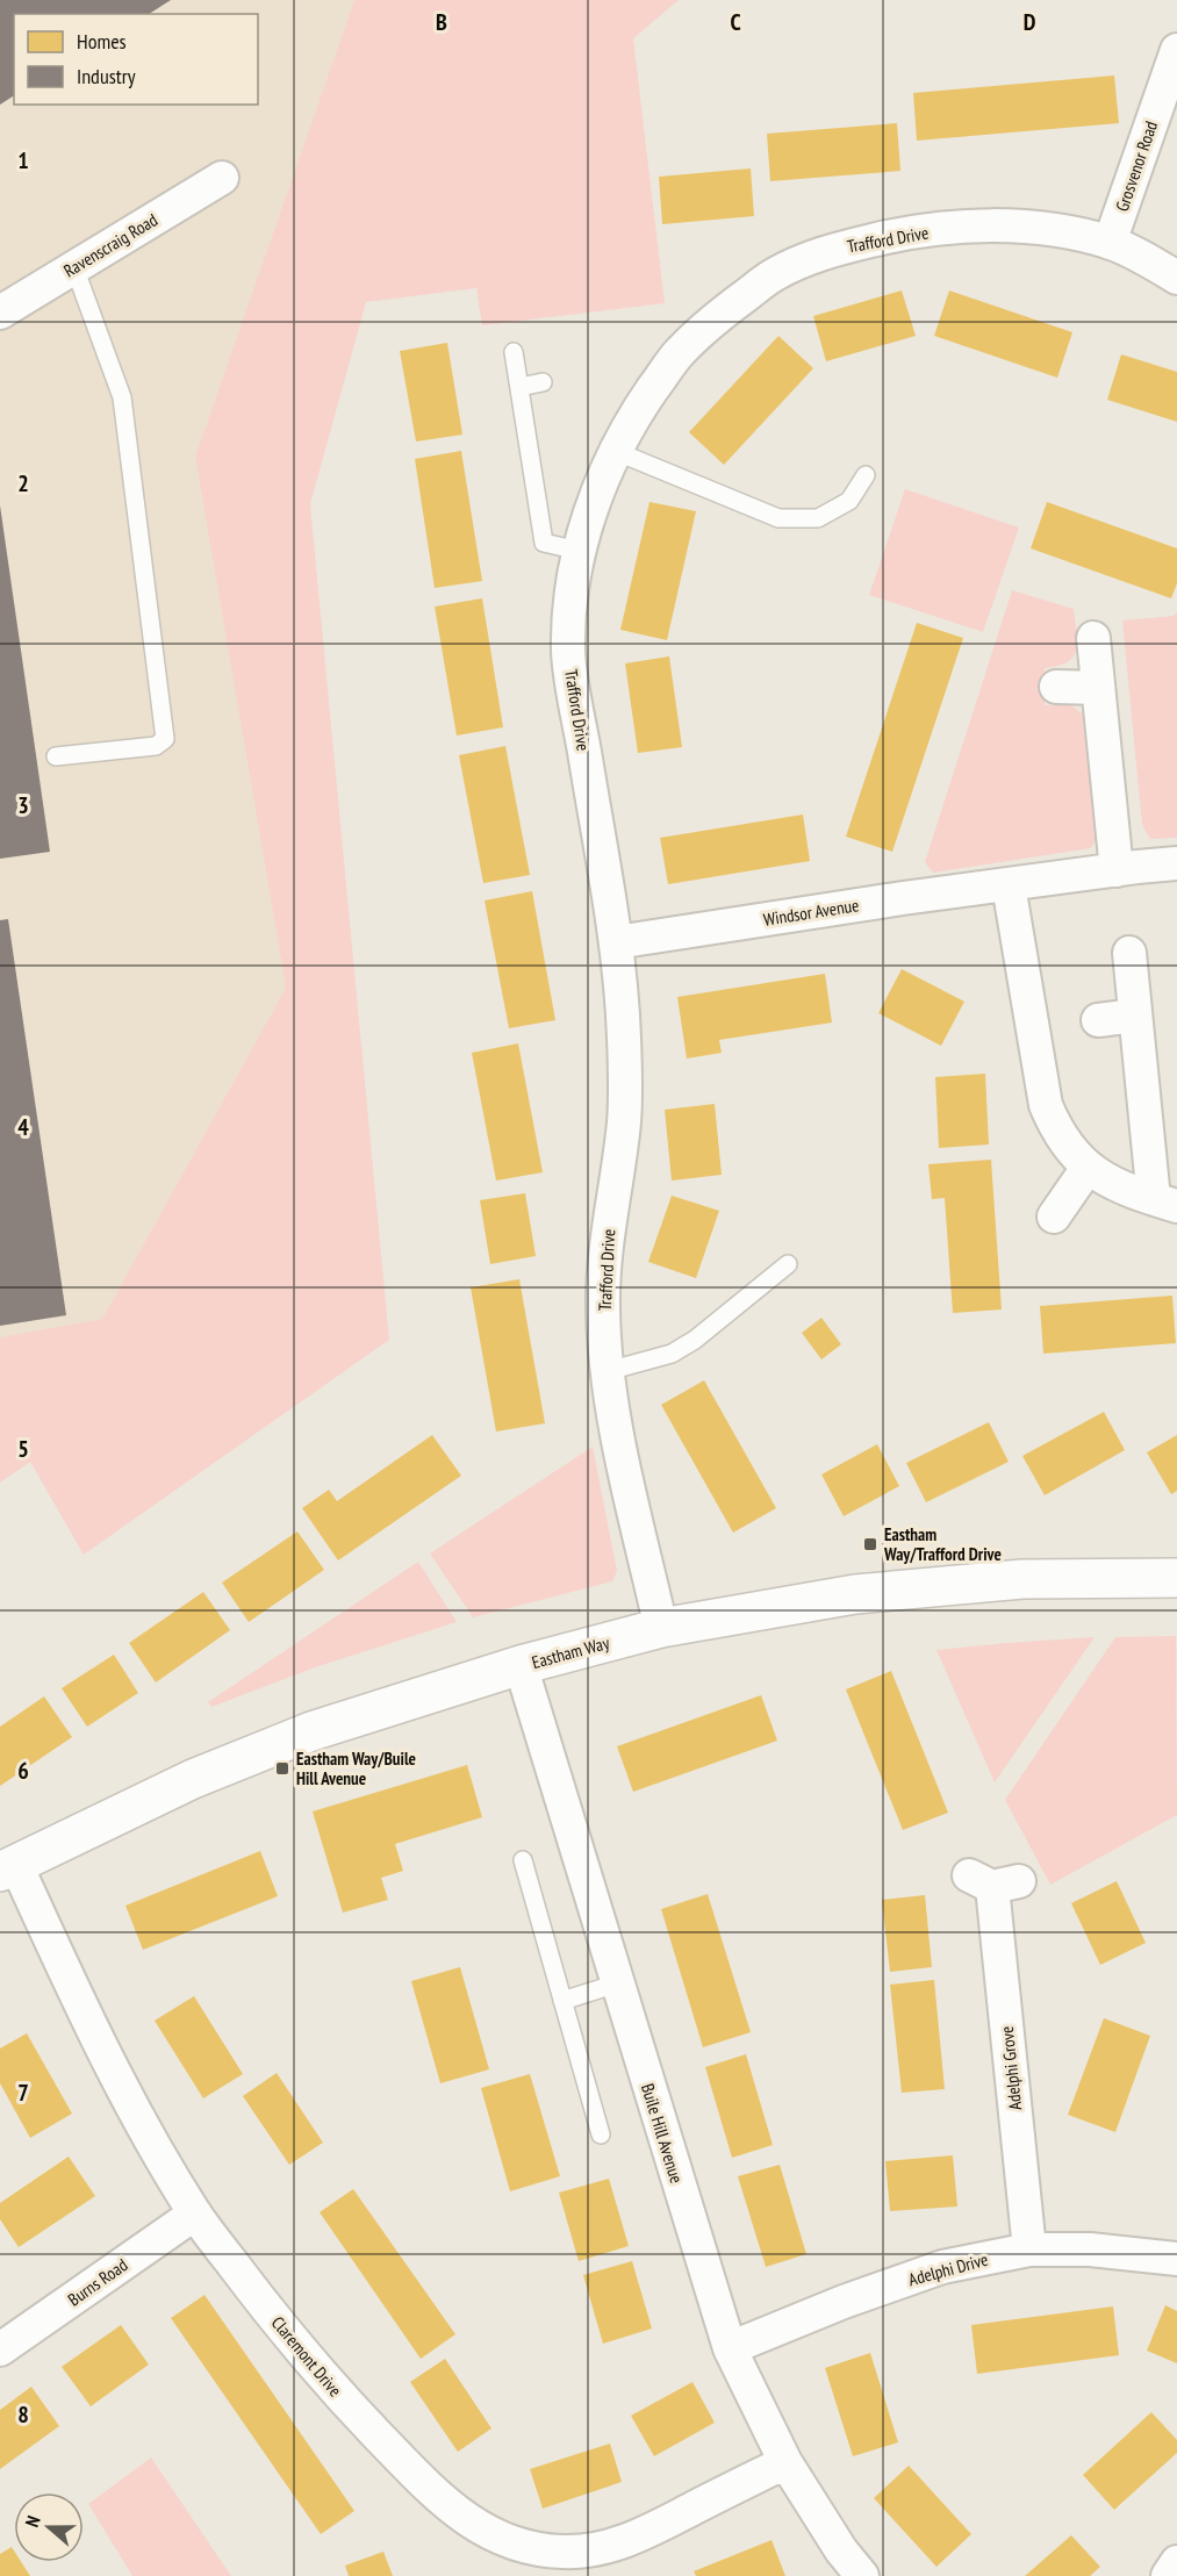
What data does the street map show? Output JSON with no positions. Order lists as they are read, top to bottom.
{
  "streets": {
    "street": [
      "Grosvenor Road",
      "Trafford Drive",
      "Ravenscraig Road",
      "Windsor Avenue",
      "Eastham Way",
      "Adelphi Grove",
      "Buile Hill Avenue",
      "Adelphi Drive",
      "Burns Road",
      "Claremont Drive"
    ]
  },
  "crossings": [
    ["Grosvenor Road", "Trafford Drive"],
    ["Trafford Drive", "Windsor Avenue"],
    ["Trafford Drive", "Eastham Way"],
    ["Eastham Way", "Buile Hill Avenue"],
    ["Eastham Way", "Claremont Drive"],
    ["Adelphi Grove", "Adelphi Drive"],
    ["Buile Hill Avenue", "Adelphi Drive"],
    ["Buile Hill Avenue", "Claremont Drive"],
    ["Burns Road", "Claremont Drive"]
  ],
  "places": {
    "transit": ["Eastham Way/Trafford Drive", "Eastham Way/Buile Hill Avenue"]
  },
  "legend": ["Homes", "Industry"],
  "north": "left",
  "grid": {
    "columns": ["B", "C", "D"],
    "rows": [
      "1",
      "2",
      "3",
      "4",
      "5",
      "6",
      "7",
      "8"
    ]
  }
}
